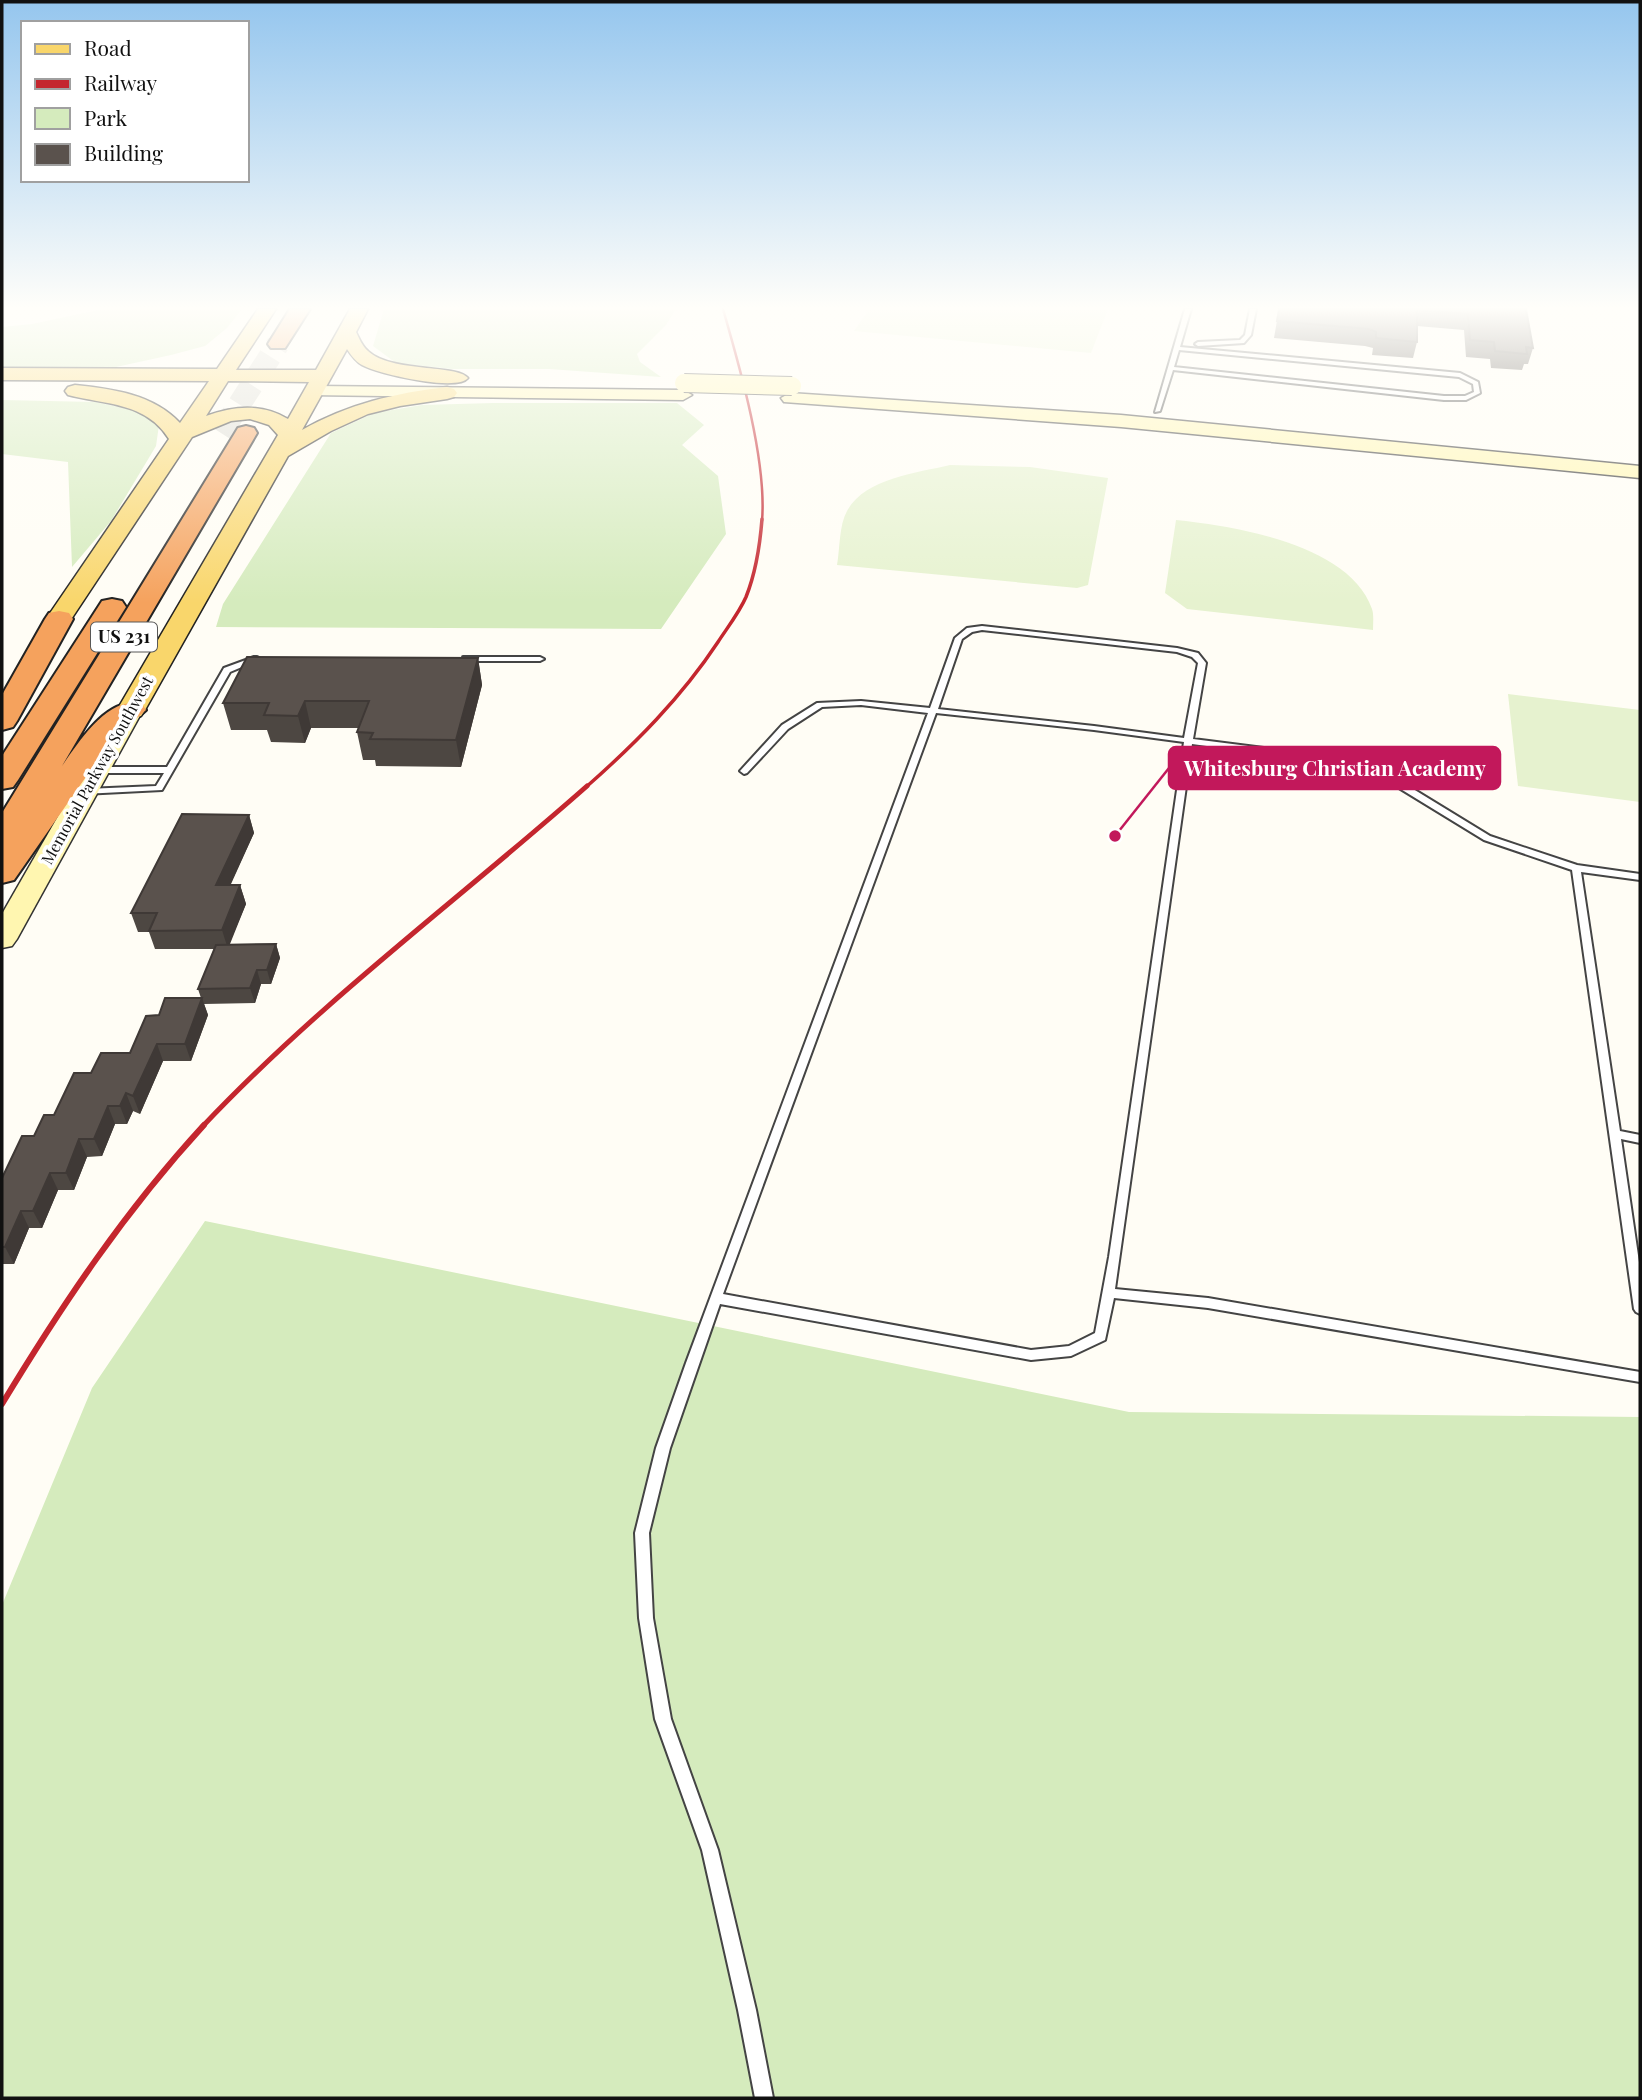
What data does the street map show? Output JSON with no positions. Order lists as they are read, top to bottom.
{
  "streets": {
    "highway": ["US 231"],
    "main road": ["Memorial Parkway Southwest"]
  },
  "places": ["Whitesburg Christian Academy"],
  "legend": [
    "Road",
    "Railway",
    "Park",
    "Building"
  ]
}
